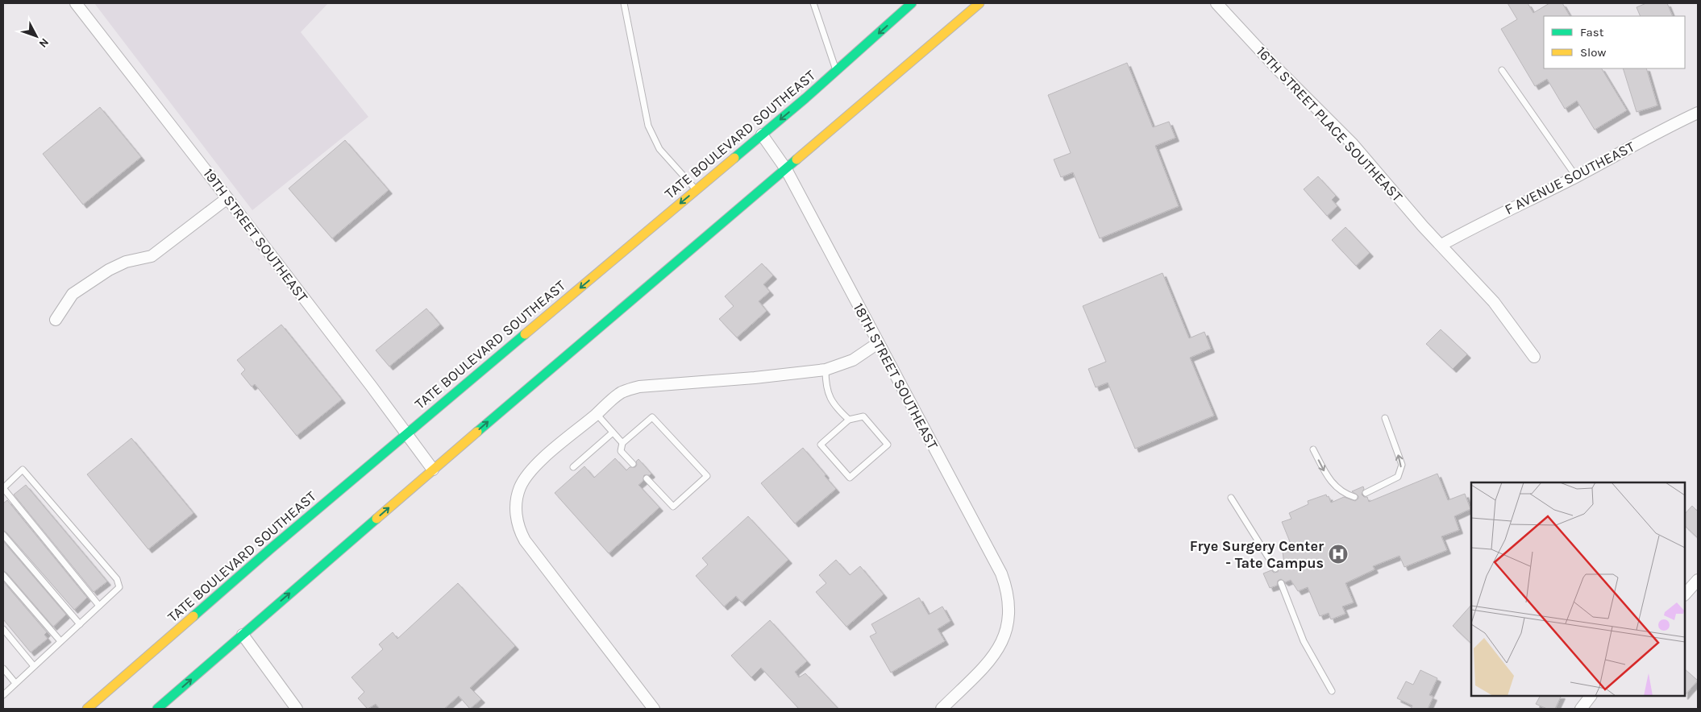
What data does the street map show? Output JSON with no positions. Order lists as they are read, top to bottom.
{
  "streets": {
    "main road": ["TATE BOULEVARD SOUTHEAST"],
    "street": [
      "16TH STREET PLACE SOUTHEAST",
      "F AVENUE SOUTHEAST",
      "19TH STREET SOUTHEAST",
      "18TH STREET SOUTHEAST"
    ]
  },
  "crossings": [
    ["16TH STREET PLACE SOUTHEAST", "F AVENUE SOUTHEAST"],
    ["TATE BOULEVARD SOUTHEAST", "19TH STREET SOUTHEAST"],
    ["TATE BOULEVARD SOUTHEAST", "18TH STREET SOUTHEAST"]
  ],
  "places": {
    "hospital": ["Frye Surgery Center - Tate Campus"]
  },
  "legend": ["Fast", "Slow"],
  "north": "bottom right"
}
